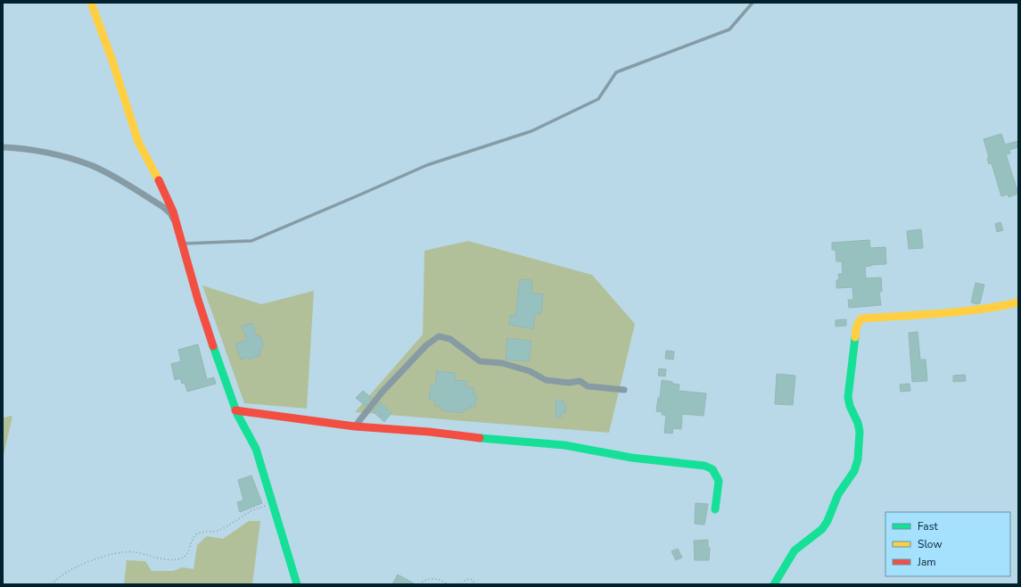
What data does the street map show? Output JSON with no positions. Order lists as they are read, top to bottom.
{
  "legend": ["Fast", "Slow", "Jam"]
}
